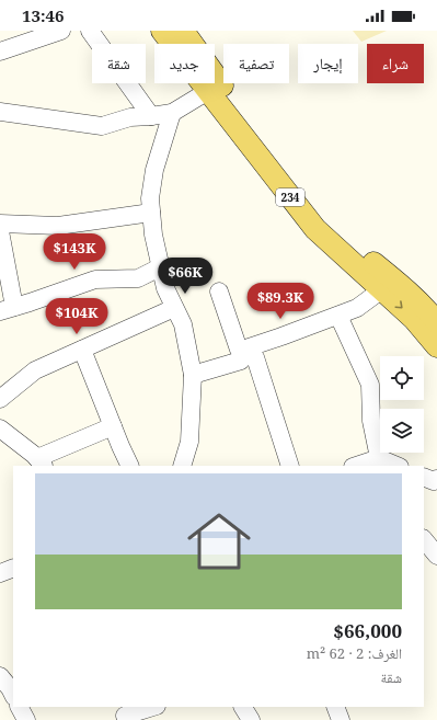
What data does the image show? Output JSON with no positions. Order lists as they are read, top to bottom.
{
  "streets": {
    "main road": ["234"]
  },
  "page": {
    "status": "13:46",
    "chip": [
      "شراء",
      "إيجار",
      "تصفية",
      "جديد",
      "شقة"
    ],
    "price": [
      "$143K",
      "$66K",
      "$89.3K",
      "$104K"
    ],
    "list": [
      {
        "name": "$66,000",
        "note": "الغرف: 2 · 62 m² · شقة"
      }
    ]
  }
}
